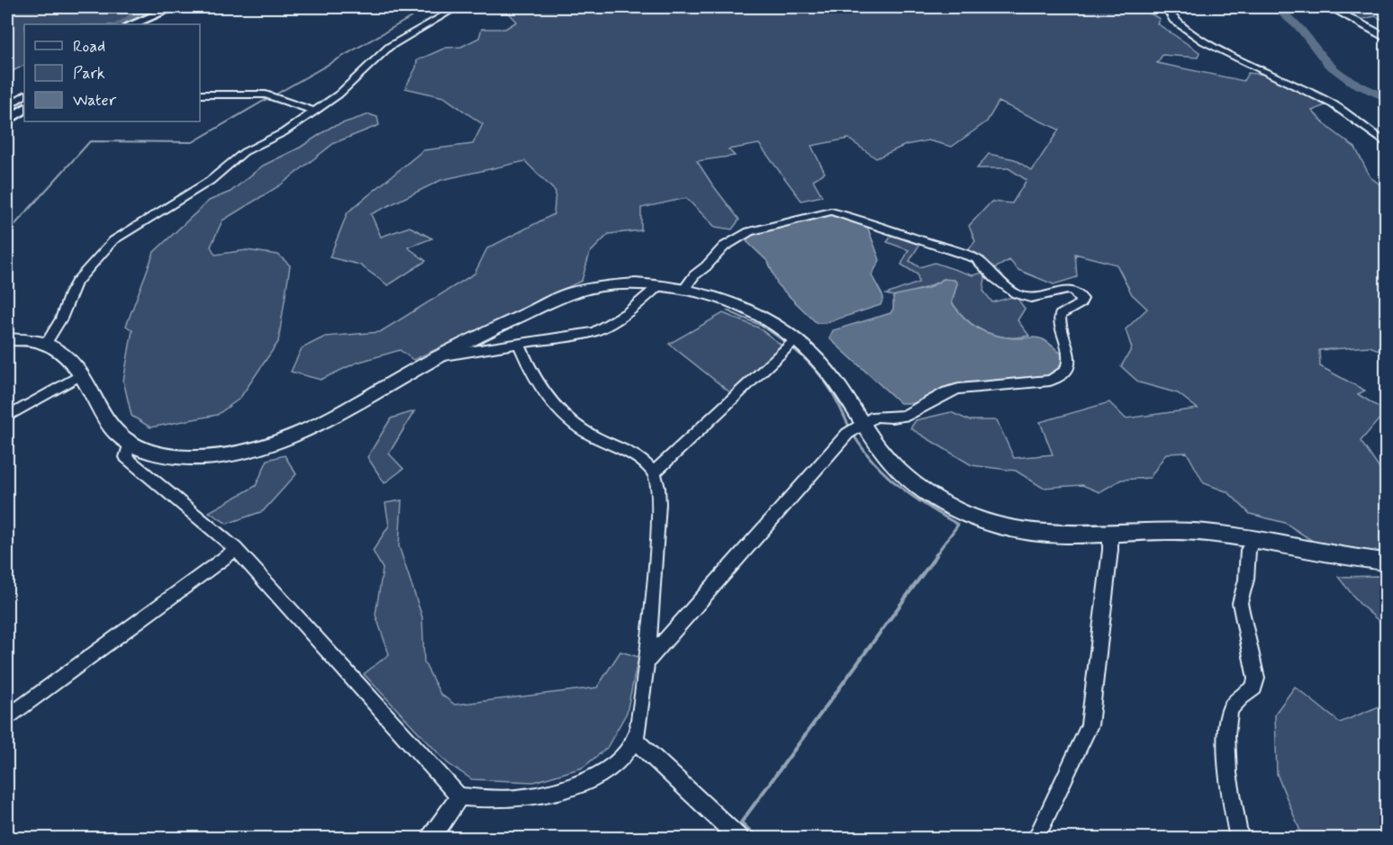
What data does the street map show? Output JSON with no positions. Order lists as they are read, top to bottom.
{
  "legend": ["Road", "Park", "Water"]
}
